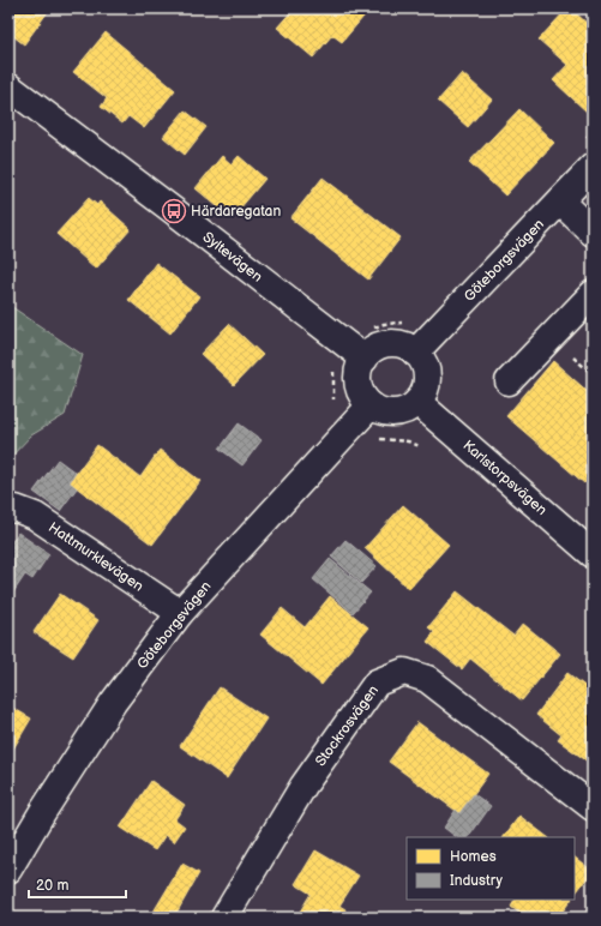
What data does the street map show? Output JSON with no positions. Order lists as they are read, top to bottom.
{
  "streets": {
    "street": [
      "Syltevägen",
      "Göteborgsvägen",
      "Karlstorpsvägen",
      "Hattmurklevägen",
      "Stockrosvägen"
    ]
  },
  "crossings": [
    ["Syltevägen", "Göteborgsvägen"],
    ["Syltevägen", "Karlstorpsvägen"],
    ["Göteborgsvägen", "Karlstorpsvägen"],
    ["Göteborgsvägen", "Hattmurklevägen"]
  ],
  "places": {
    "bus stop": ["Härdaregatan"]
  },
  "legend": ["Homes", "Industry"],
  "scale_bar": "20 m"
}
